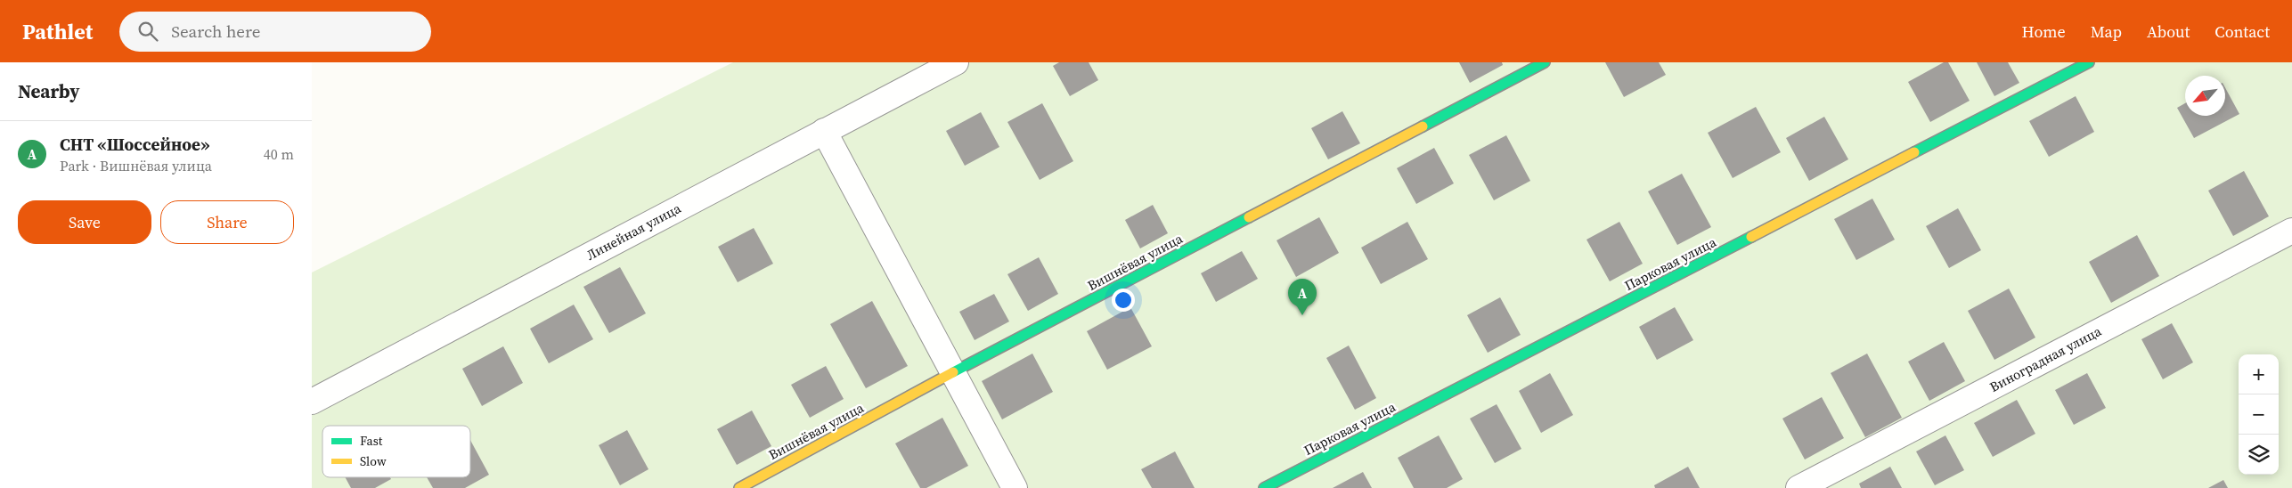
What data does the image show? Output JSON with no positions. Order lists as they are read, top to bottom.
{
  "streets": {
    "street": [
      "Линейная улица",
      "Вишнёвая улица",
      "Парковая улица",
      "Виноградная улица"
    ]
  },
  "legend": ["Fast", "Slow"],
  "north": "bottom left",
  "page": {
    "header": "Pathlet",
    "search": "Search here",
    "nav": [
      "Home",
      "Map",
      "About",
      "Contact"
    ],
    "heading": "Nearby",
    "list": [
      {
        "mark": "A",
        "name": "СНТ «Шоссейное»",
        "note": "Park · Вишнёвая улица",
        "value": "40 m"
      }
    ],
    "buttons": ["Save", "Share"],
    "pins": "A",
    "map_buttons": ["+", "−"]
  }
}
